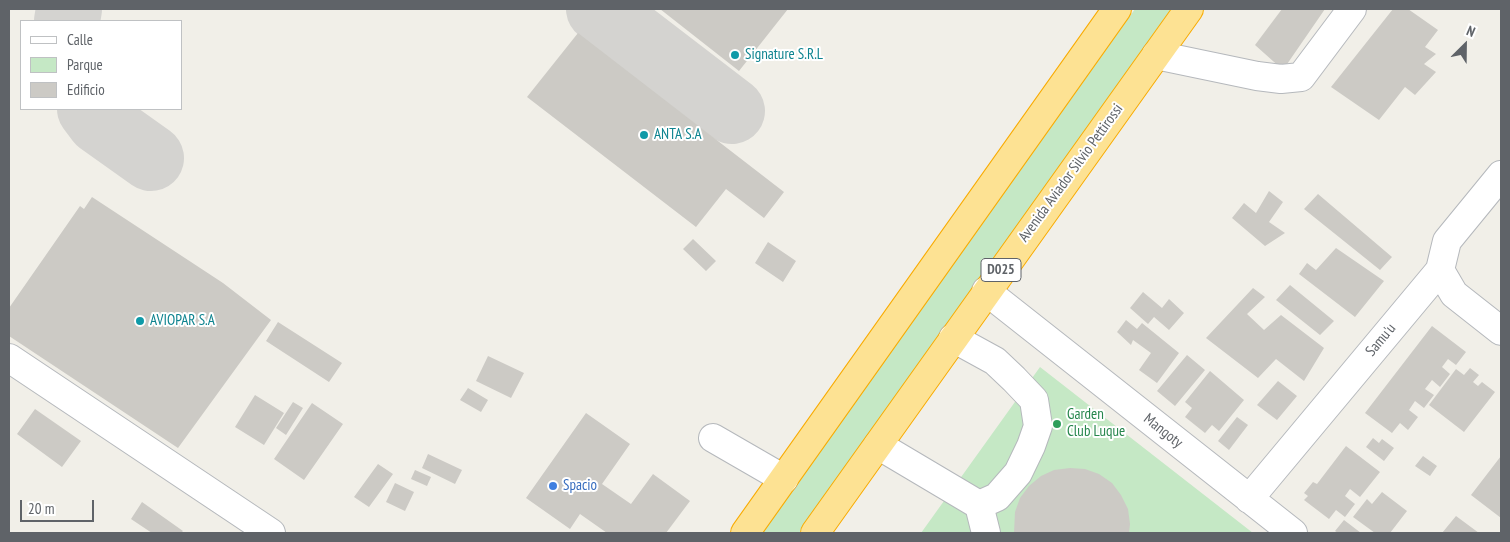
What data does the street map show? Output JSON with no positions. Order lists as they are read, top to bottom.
{
  "streets": {
    "highway": ["Avenida Aviador Silvio Pettirossi", "D025"],
    "street": ["Samu'u", "Mangoty"]
  },
  "crossings": [
    ["Avenida Aviador Silvio Pettirossi", "Mangoty"],
    ["Samu'u", "Mangoty"]
  ],
  "places": [
    "Signature S.R.L",
    "ANTA S.A",
    "AVIOPAR S.A",
    "Garden Club Luque",
    "Spacio"
  ],
  "legend": ["Calle", "Parque", "Edificio"],
  "scale_bar": "20 m",
  "north": "top right"
}
